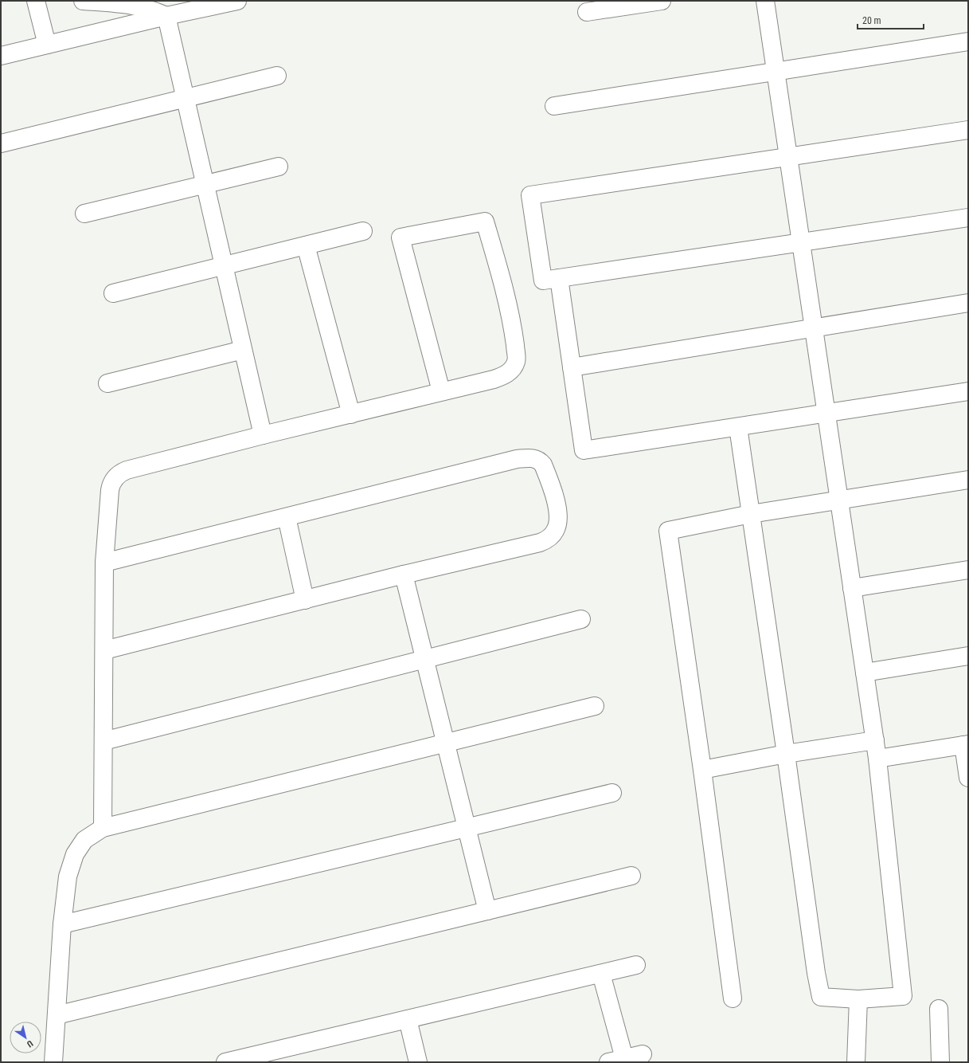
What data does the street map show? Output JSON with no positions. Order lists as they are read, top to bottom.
{
  "scale_bar": "20 m",
  "north": "bottom right"
}
